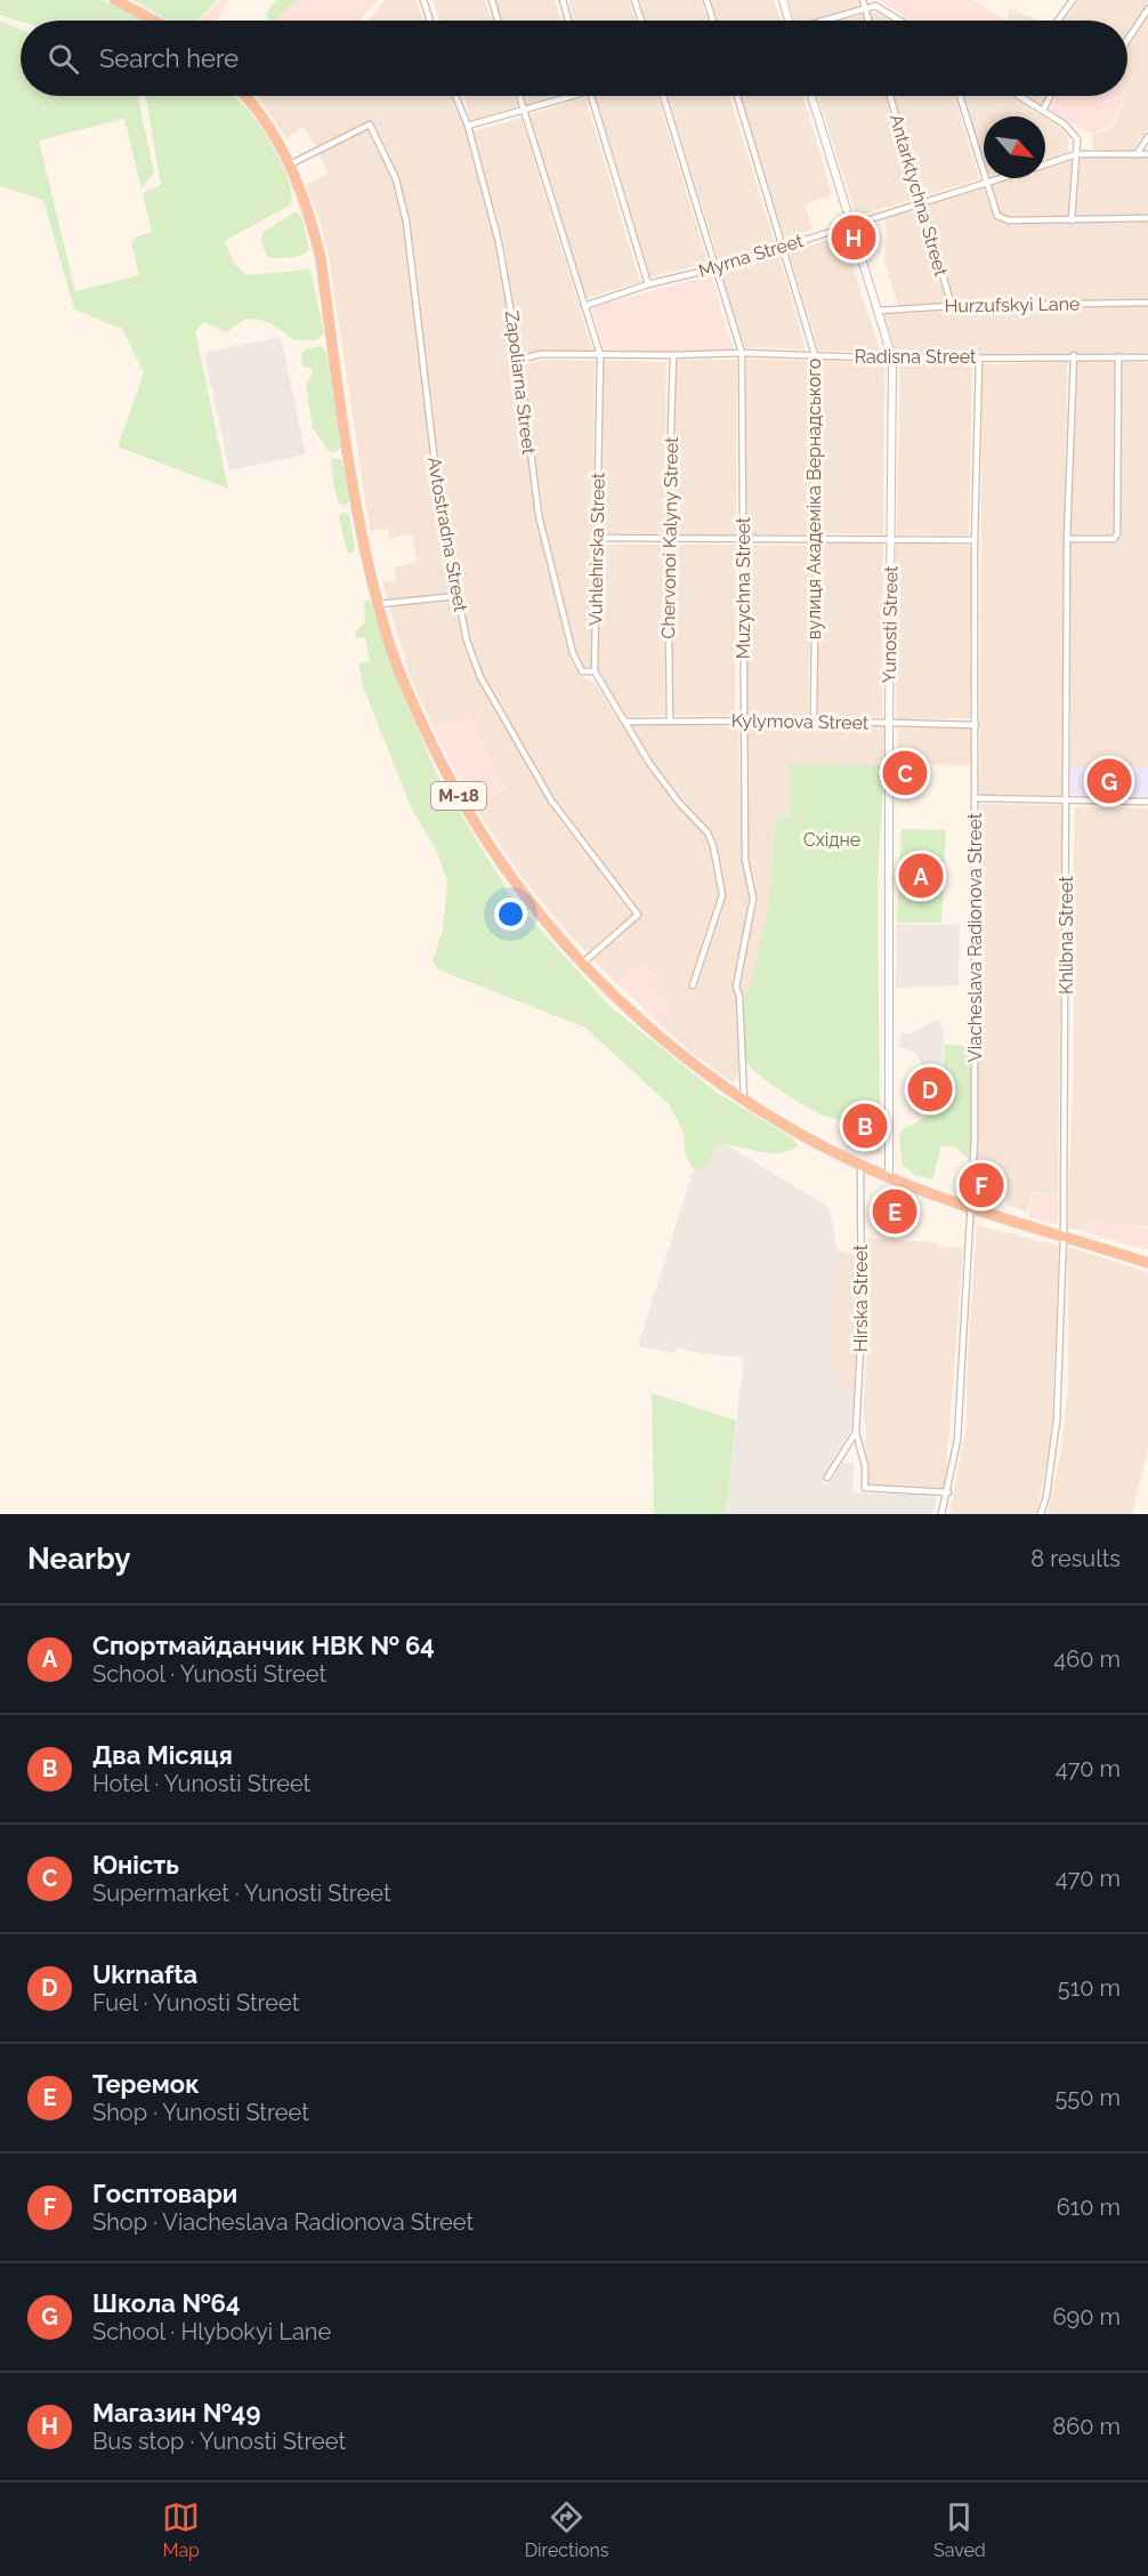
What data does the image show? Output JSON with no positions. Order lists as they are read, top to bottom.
{
  "streets": {
    "highway": ["М-18"],
    "street": [
      "Antarktychna Street",
      "Myrna Street",
      "Hurzufskyi Lane",
      "Radisna Street",
      "Zapoliarna Street",
      "вулиця Академіка Вернадського",
      "Avtostradna Street",
      "Chervonoi Kalyny Street",
      "Vuhlehirska Street",
      "Muzychna Street",
      "Yunosti Street",
      "Kylymova Street",
      "Khlibna Street",
      "Viacheslava Radionova Street",
      "Hirska Street"
    ]
  },
  "crossings": [
    ["Antarktychna Street", "Myrna Street"],
    ["Antarktychna Street", "Hurzufskyi Lane"],
    ["Myrna Street", "вулиця Академіка Вернадського"],
    ["Myrna Street", "Vuhlehirska Street"],
    ["Myrna Street", "Muzychna Street"],
    ["Myrna Street", "Yunosti Street"],
    ["Hurzufskyi Lane", "Yunosti Street"],
    ["Radisna Street", "Zapoliarna Street"],
    ["Radisna Street", "вулиця Академіка Вернадського"],
    ["Radisna Street", "Chervonoi Kalyny Street"],
    ["Radisna Street", "Vuhlehirska Street"],
    ["Radisna Street", "Muzychna Street"],
    ["Radisna Street", "Yunosti Street"],
    ["Radisna Street", "Khlibna Street"],
    ["Radisna Street", "Viacheslava Radionova Street"],
    ["Zapoliarna Street", "Vuhlehirska Street"],
    ["вулиця Академіка Вернадського", "Kylymova Street"],
    ["Avtostradna Street", "М-18"],
    ["Chervonoi Kalyny Street", "Kylymova Street"],
    ["Muzychna Street", "Kylymova Street"],
    ["Muzychna Street", "М-18"],
    ["Yunosti Street", "Kylymova Street"],
    ["Yunosti Street", "М-18"],
    ["Kylymova Street", "Viacheslava Radionova Street"],
    ["М-18", "Khlibna Street"],
    ["М-18", "Viacheslava Radionova Street"],
    ["М-18", "Hirska Street"],
    ["Viacheslava Radionova Street", "Hirska Street"]
  ],
  "parks": ["Східне"],
  "north": "bottom right",
  "page": {
    "search": "Search here",
    "pins": [
      "H",
      "C",
      "G",
      "A",
      "D",
      "B",
      "F",
      "E"
    ],
    "heading": ["Nearby", "8 results"],
    "list": [
      {
        "mark": "A",
        "name": "Спортмайданчик НВК № 64",
        "note": "School · Yunosti Street",
        "value": "460 m"
      },
      {
        "mark": "B",
        "name": "Два Місяця",
        "note": "Hotel · Yunosti Street",
        "value": "470 m"
      },
      {
        "mark": "C",
        "name": "Юність",
        "note": "Supermarket · Yunosti Street",
        "value": "470 m"
      },
      {
        "mark": "D",
        "name": "Ukrnafta",
        "note": "Fuel · Yunosti Street",
        "value": "510 m"
      },
      {
        "mark": "E",
        "name": "Теремок",
        "note": "Shop · Yunosti Street",
        "value": "550 m"
      },
      {
        "mark": "F",
        "name": "Госптовари",
        "note": "Shop · Viacheslava Radionova Street",
        "value": "610 m"
      },
      {
        "mark": "G",
        "name": "Школа №64",
        "note": "School · Hlybokyi Lane",
        "value": "690 m"
      },
      {
        "mark": "H",
        "name": "Магазин №49",
        "note": "Bus stop · Yunosti Street",
        "value": "860 m"
      }
    ],
    "nav": ["Map", "Directions", "Saved"]
  }
}
